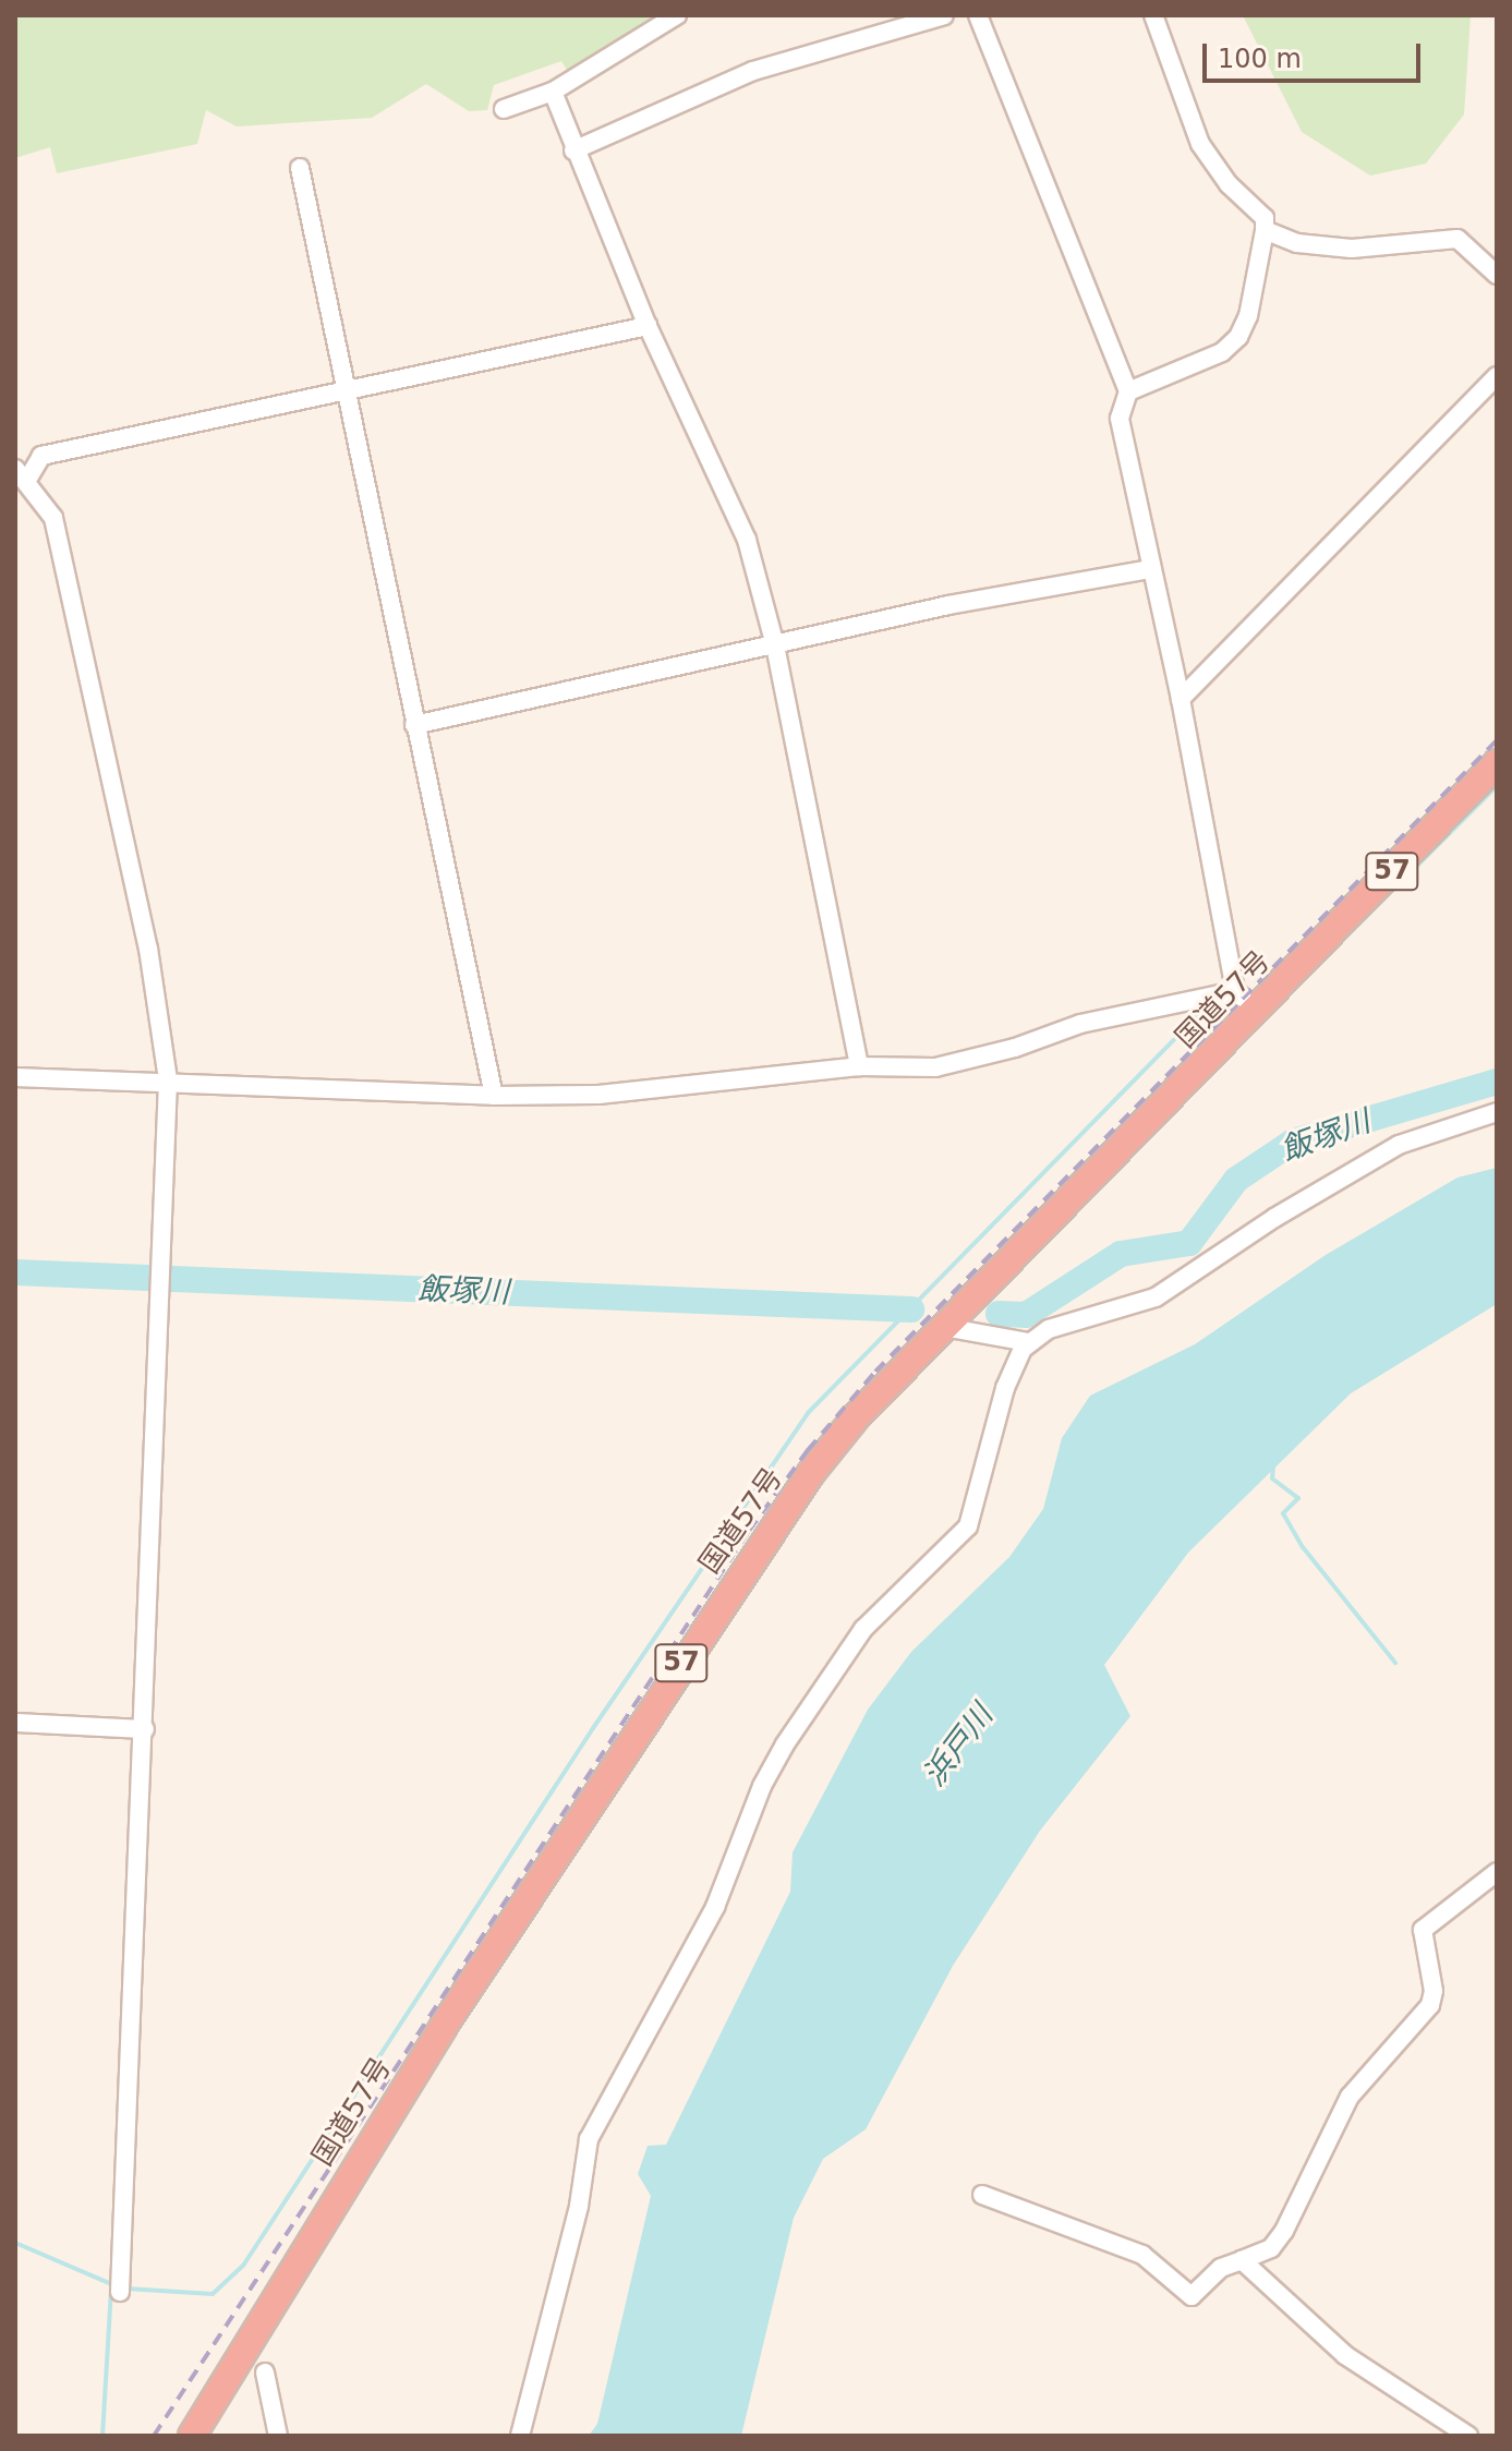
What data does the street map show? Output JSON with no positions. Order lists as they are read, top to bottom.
{
  "streets": {
    "highway": ["57", "国道57号"]
  },
  "water": ["飯塚川", "浜戸川"],
  "scale_bar": "100 m"
}
